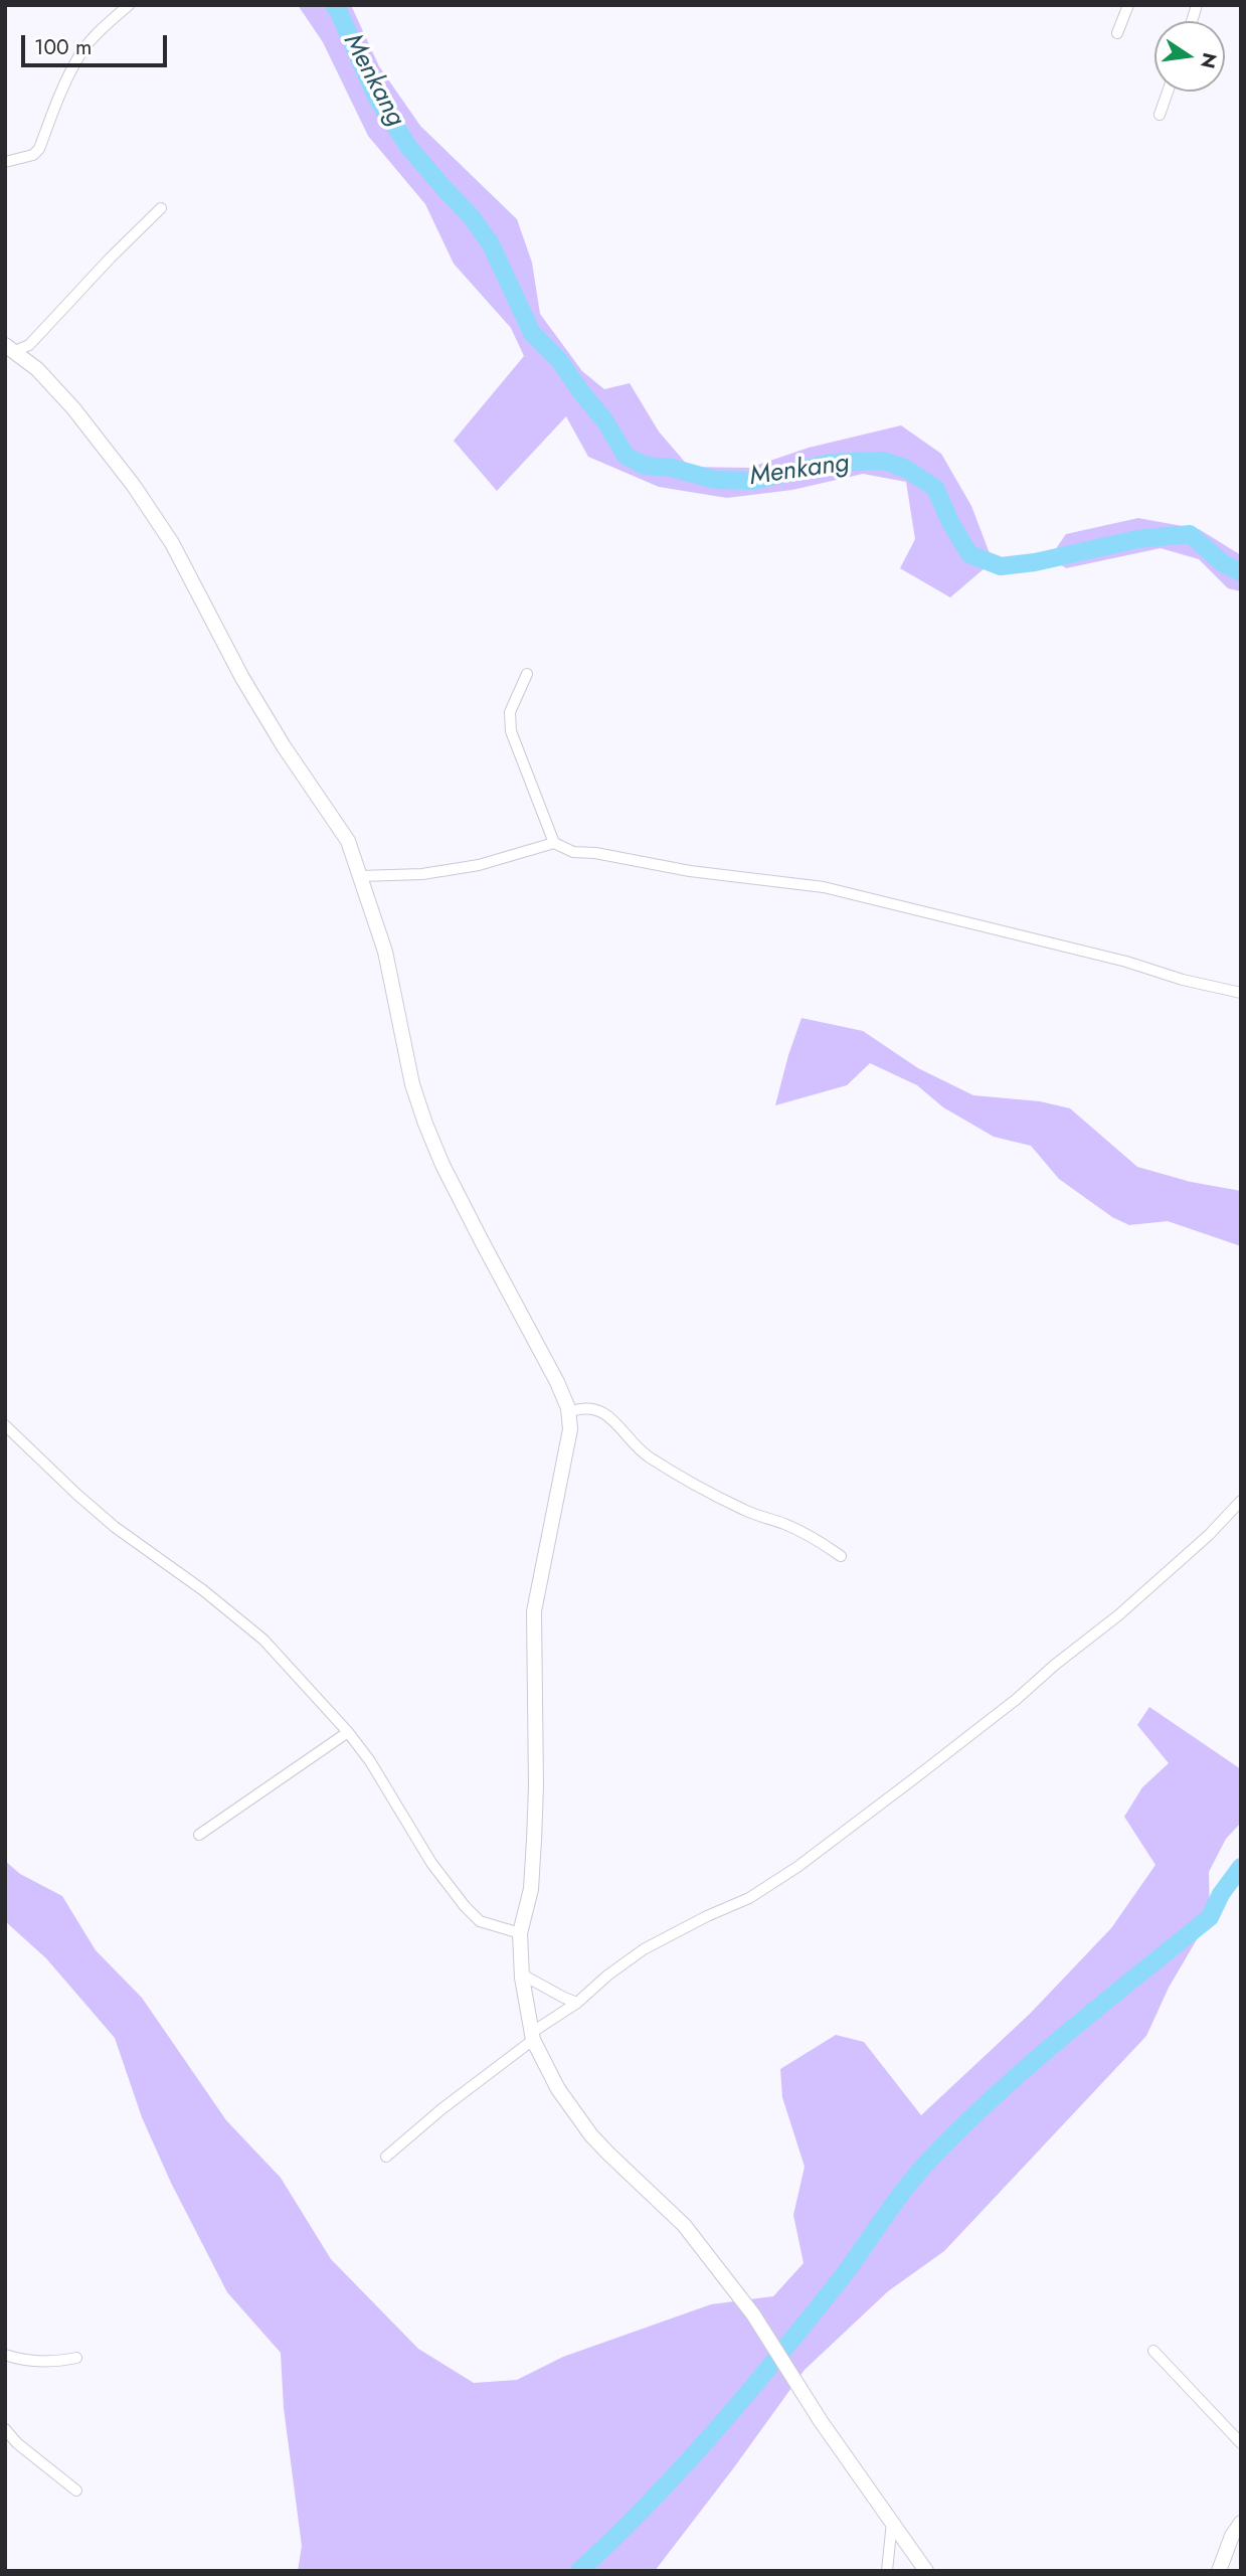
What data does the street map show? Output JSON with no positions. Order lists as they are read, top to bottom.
{
  "water": ["Menkang"],
  "scale_bar": "100 m",
  "north": "right"
}
